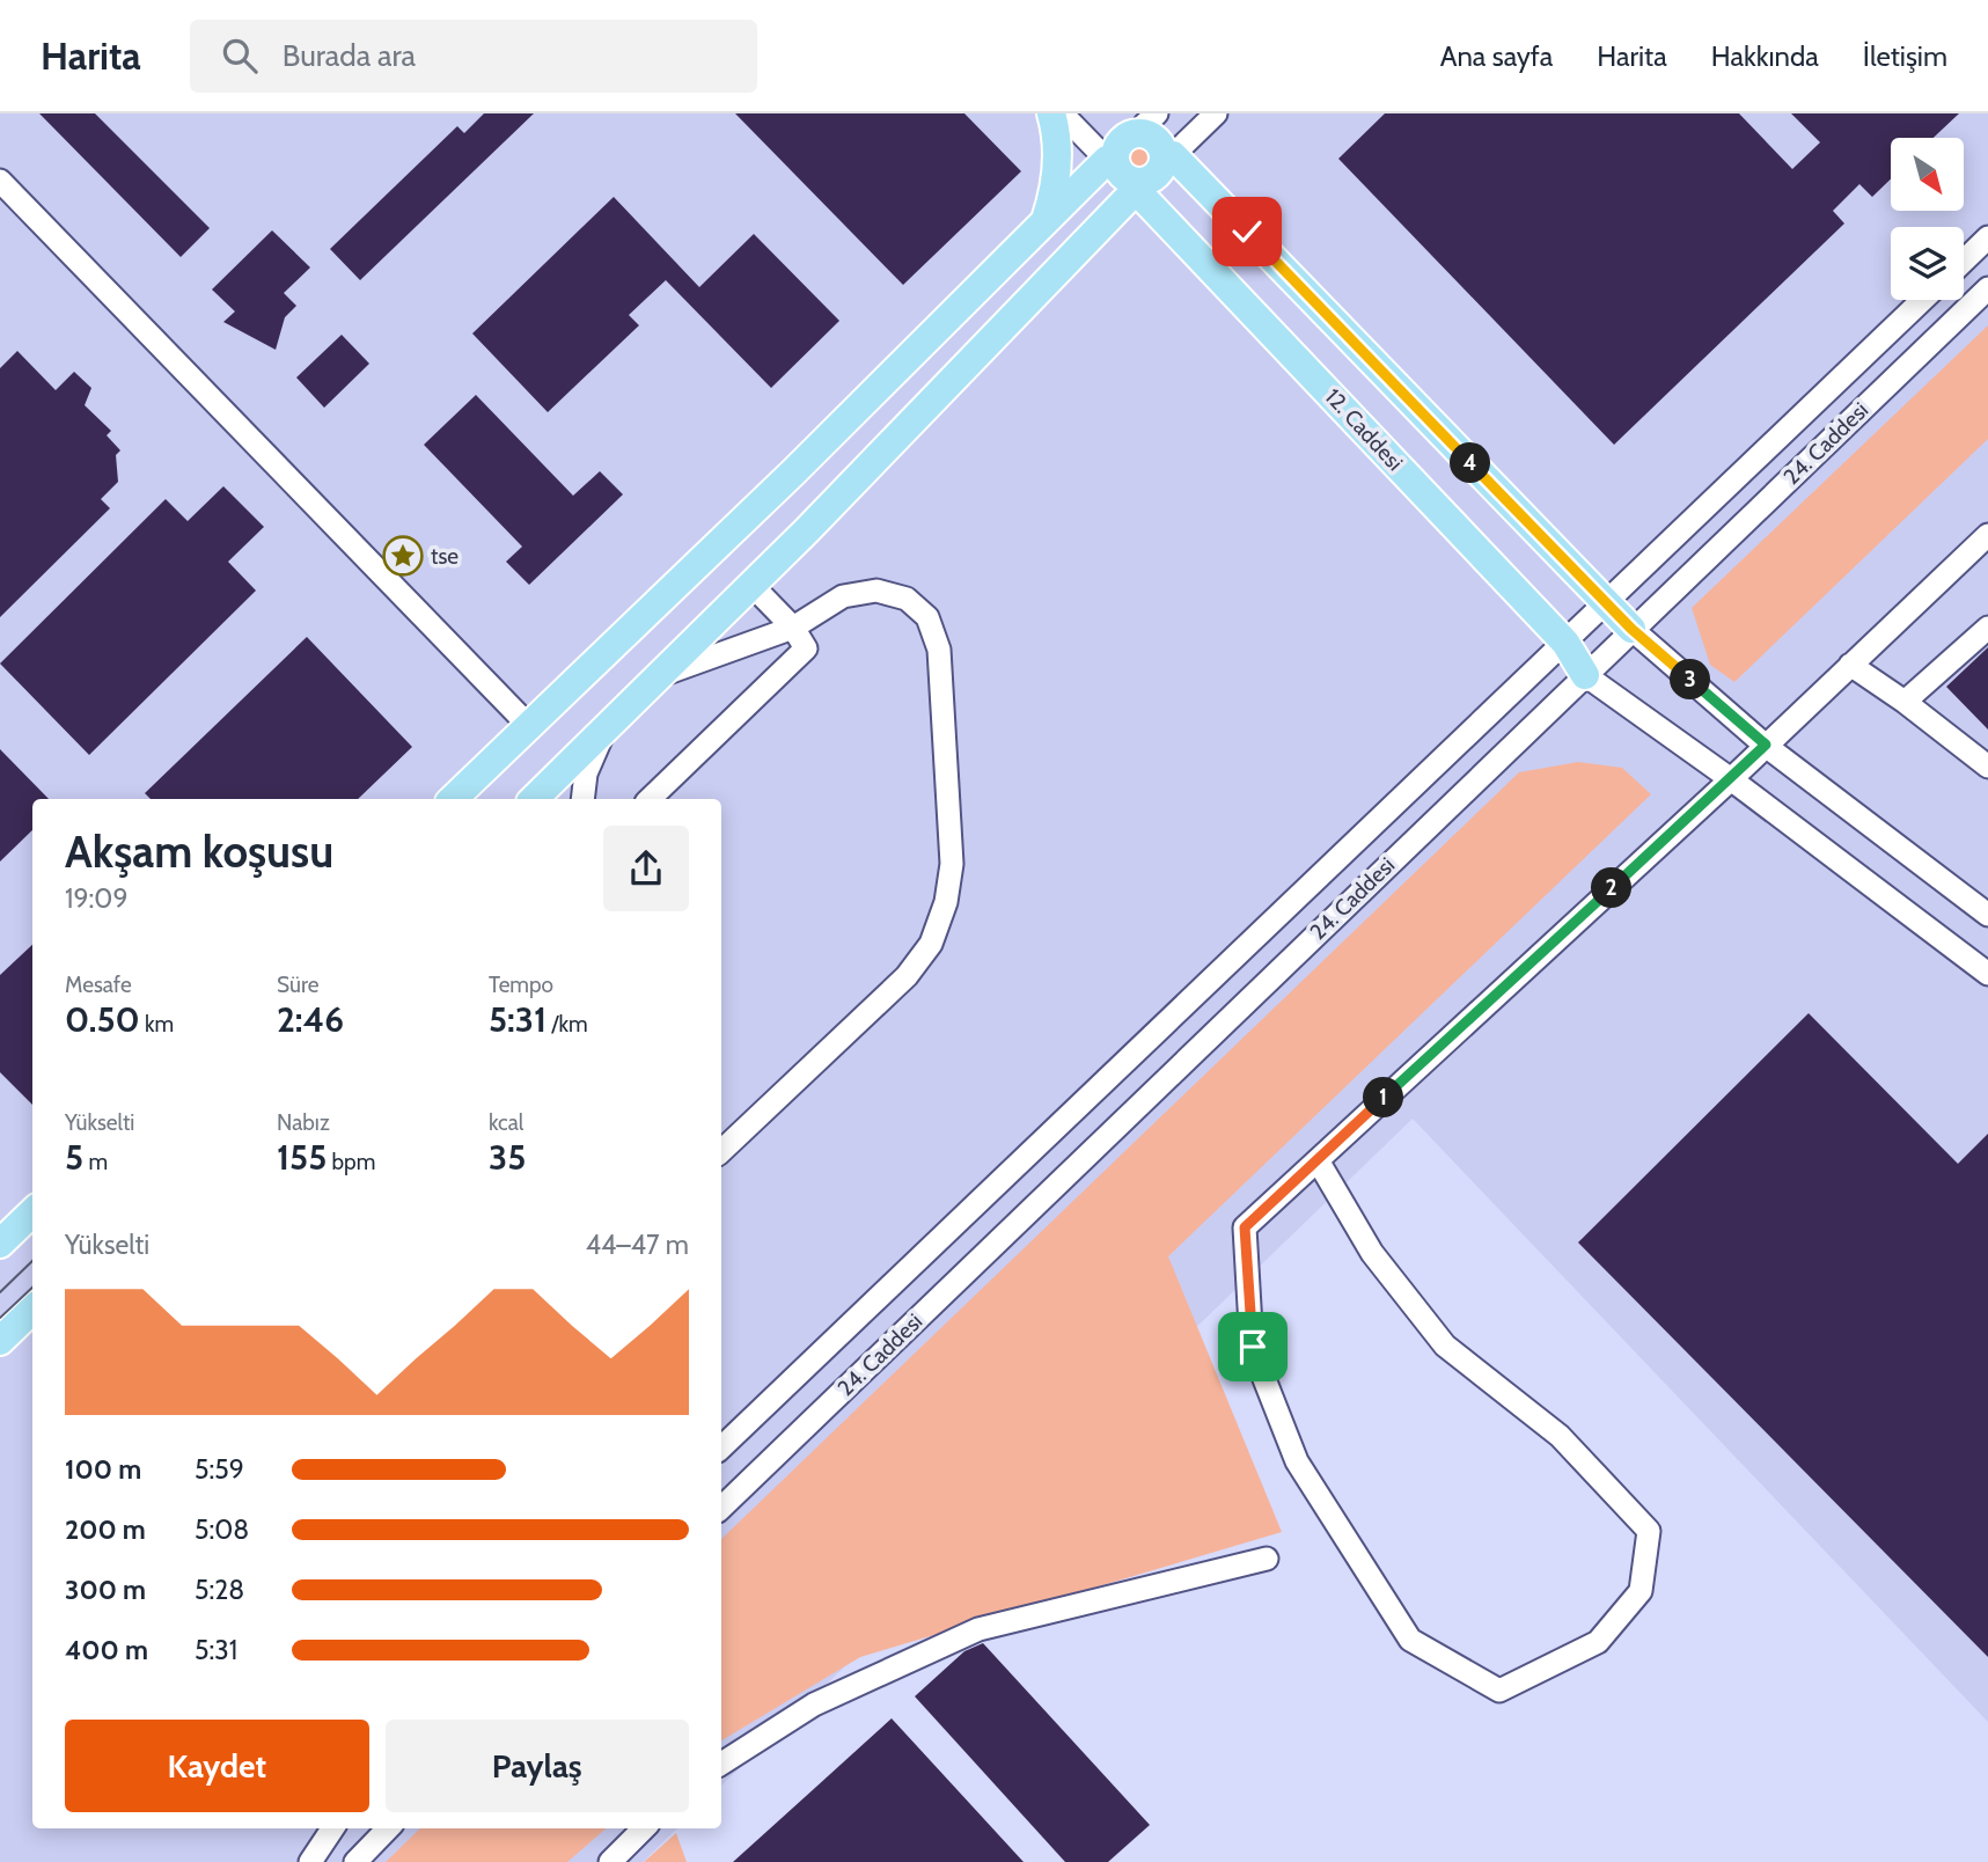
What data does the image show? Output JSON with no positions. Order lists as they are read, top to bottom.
{
  "streets": {
    "main road": ["12. Caddesi"],
    "street": ["24. Caddesi"]
  },
  "crossings": [
    ["12. Caddesi", "24. Caddesi"]
  ],
  "places": {
    "place": ["tse"]
  },
  "north": "bottom right",
  "page": {
    "header": "Harita",
    "search": "Burada ara",
    "nav": [
      "Ana sayfa",
      "Harita",
      "Hakkında",
      "İletişim"
    ],
    "pins": [
      "4",
      "3",
      "2",
      "1"
    ],
    "heading": ["Akşam koşusu", "19:09"],
    "stats": [
      ["Mesafe", "0.50 km"],
      ["Süre", "2:46"],
      ["Tempo", "5:31 /km"],
      ["Yükselti", "5 m"],
      ["Nabız", "155 bpm"],
      ["kcal", "35"]
    ],
    "chart": ["Yükselti", "44–47 m"],
    "list": [
      {
        "name": "100 m",
        "note": "5:59"
      },
      {
        "name": "200 m",
        "note": "5:08"
      },
      {
        "name": "300 m",
        "note": "5:28"
      },
      {
        "name": "400 m",
        "note": "5:31"
      }
    ],
    "buttons": ["Kaydet", "Paylaş"]
  }
}
